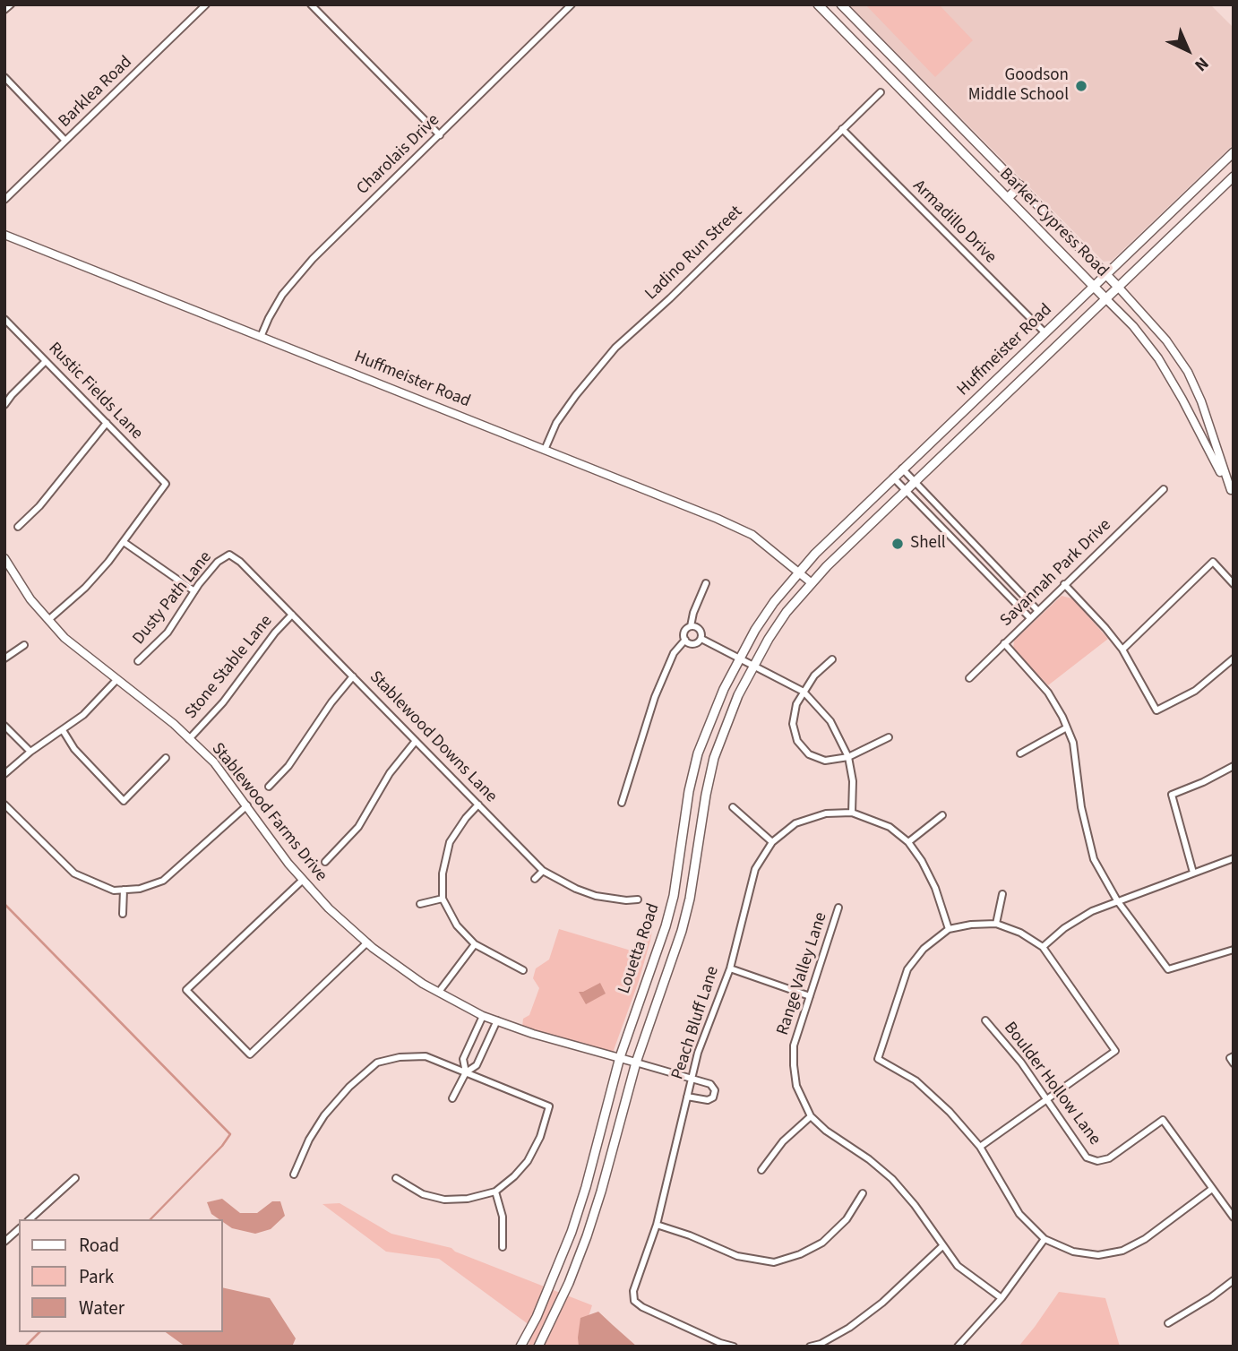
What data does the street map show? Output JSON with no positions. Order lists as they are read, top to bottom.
{
  "streets": {
    "main road": ["Barker Cypress Road", "Huffmeister Road", "Louetta Road"],
    "street": [
      "Barklea Road",
      "Charolais Drive",
      "Armadillo Drive",
      "Ladino Run Street",
      "Rustic Fields Lane",
      "Savannah Park Drive",
      "Dusty Path Lane",
      "Stone Stable Lane",
      "Stablewood Downs Lane",
      "Stablewood Farms Drive",
      "Range Valley Lane",
      "Peach Bluff Lane",
      "Boulder Hollow Lane"
    ]
  },
  "crossings": [
    ["Charolais Drive", "Huffmeister Road"],
    ["Armadillo Drive", "Ladino Run Street"],
    ["Armadillo Drive", "Huffmeister Road"],
    ["Barker Cypress Road", "Huffmeister Road"],
    ["Ladino Run Street", "Huffmeister Road"],
    ["Huffmeister Road", "Louetta Road"],
    ["Dusty Path Lane", "Stablewood Downs Lane"],
    ["Stone Stable Lane", "Stablewood Downs Lane"],
    ["Stone Stable Lane", "Stablewood Farms Drive"],
    ["Stablewood Farms Drive", "Louetta Road"],
    ["Stablewood Farms Drive", "Peach Bluff Lane"]
  ],
  "places": ["Goodson Middle School", "Shell"],
  "legend": ["Road", "Park", "Water"],
  "north": "bottom right"
}
